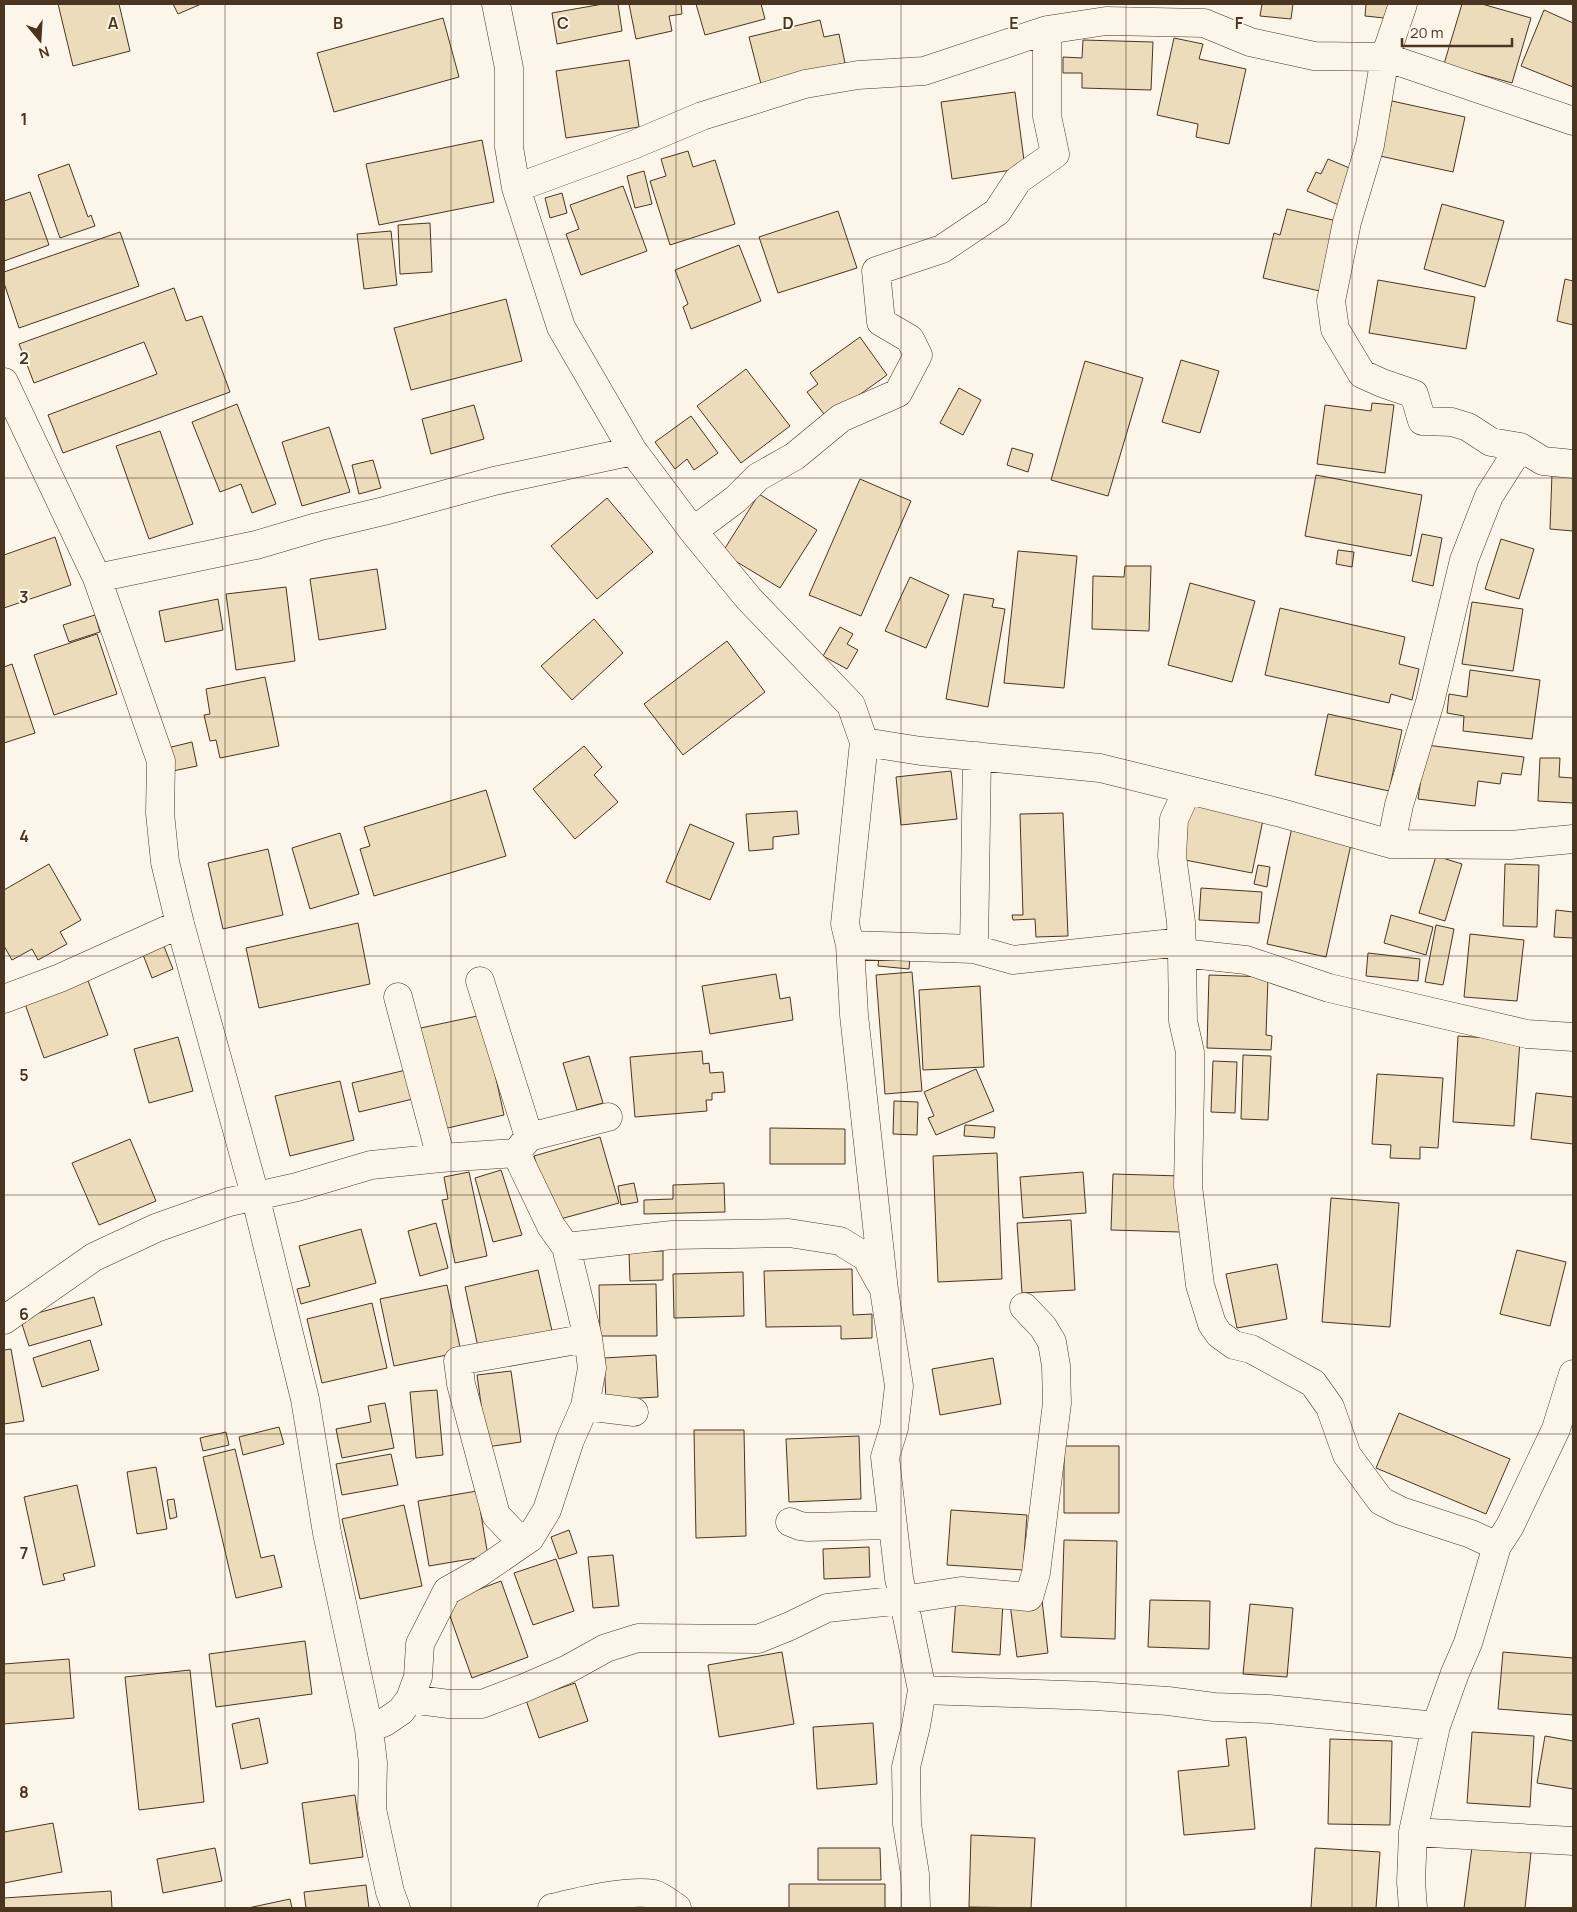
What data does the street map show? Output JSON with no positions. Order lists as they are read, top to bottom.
{
  "scale_bar": "20 m",
  "north": "bottom",
  "grid": {
    "columns": [
      "A",
      "B",
      "C",
      "D",
      "E",
      "F"
    ],
    "rows": [
      "1",
      "2",
      "3",
      "4",
      "5",
      "6",
      "7",
      "8"
    ]
  }
}
